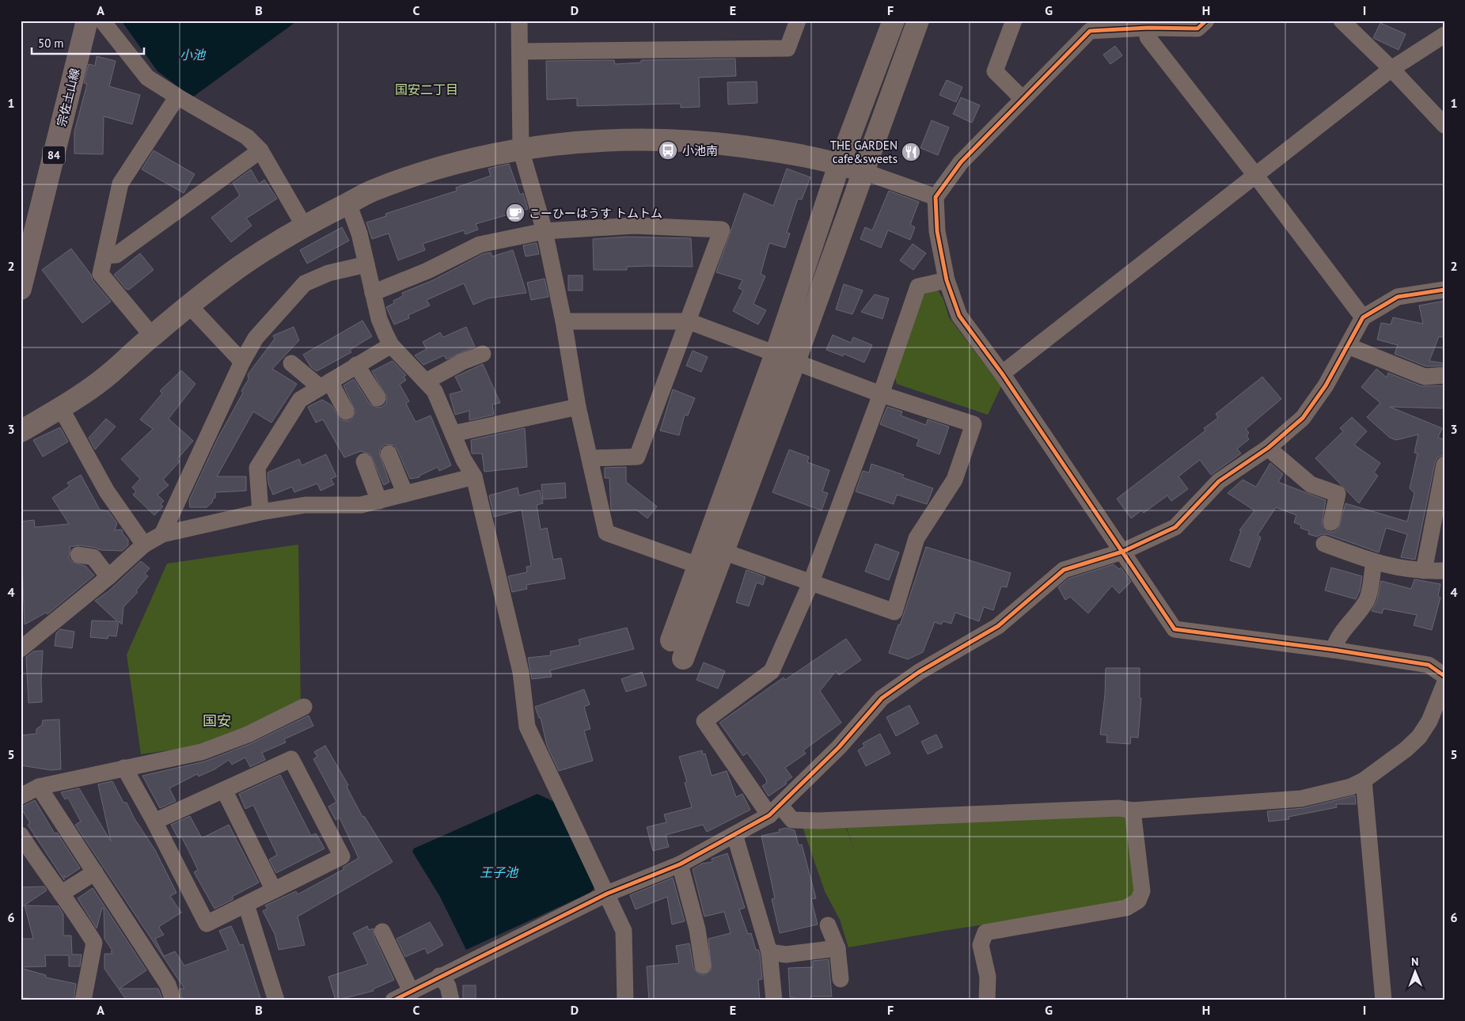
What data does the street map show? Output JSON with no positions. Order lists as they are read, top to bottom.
{
  "streets": {
    "main road": ["宗佐土山線", "84"]
  },
  "districts": ["国安二丁目", "国安"],
  "water": ["小池", "王子池"],
  "places": {
    "bus stop": ["小池南"],
    "restaurant": ["THE GARDEN cafe&sweets"],
    "cafe": ["こーひーはうす トムトム"]
  },
  "scale_bar": "50 m",
  "north": "top",
  "grid": {
    "columns": [
      "A",
      "B",
      "C",
      "D",
      "E",
      "F",
      "G",
      "H",
      "I"
    ],
    "rows": [
      "1",
      "2",
      "3",
      "4",
      "5",
      "6"
    ]
  }
}
